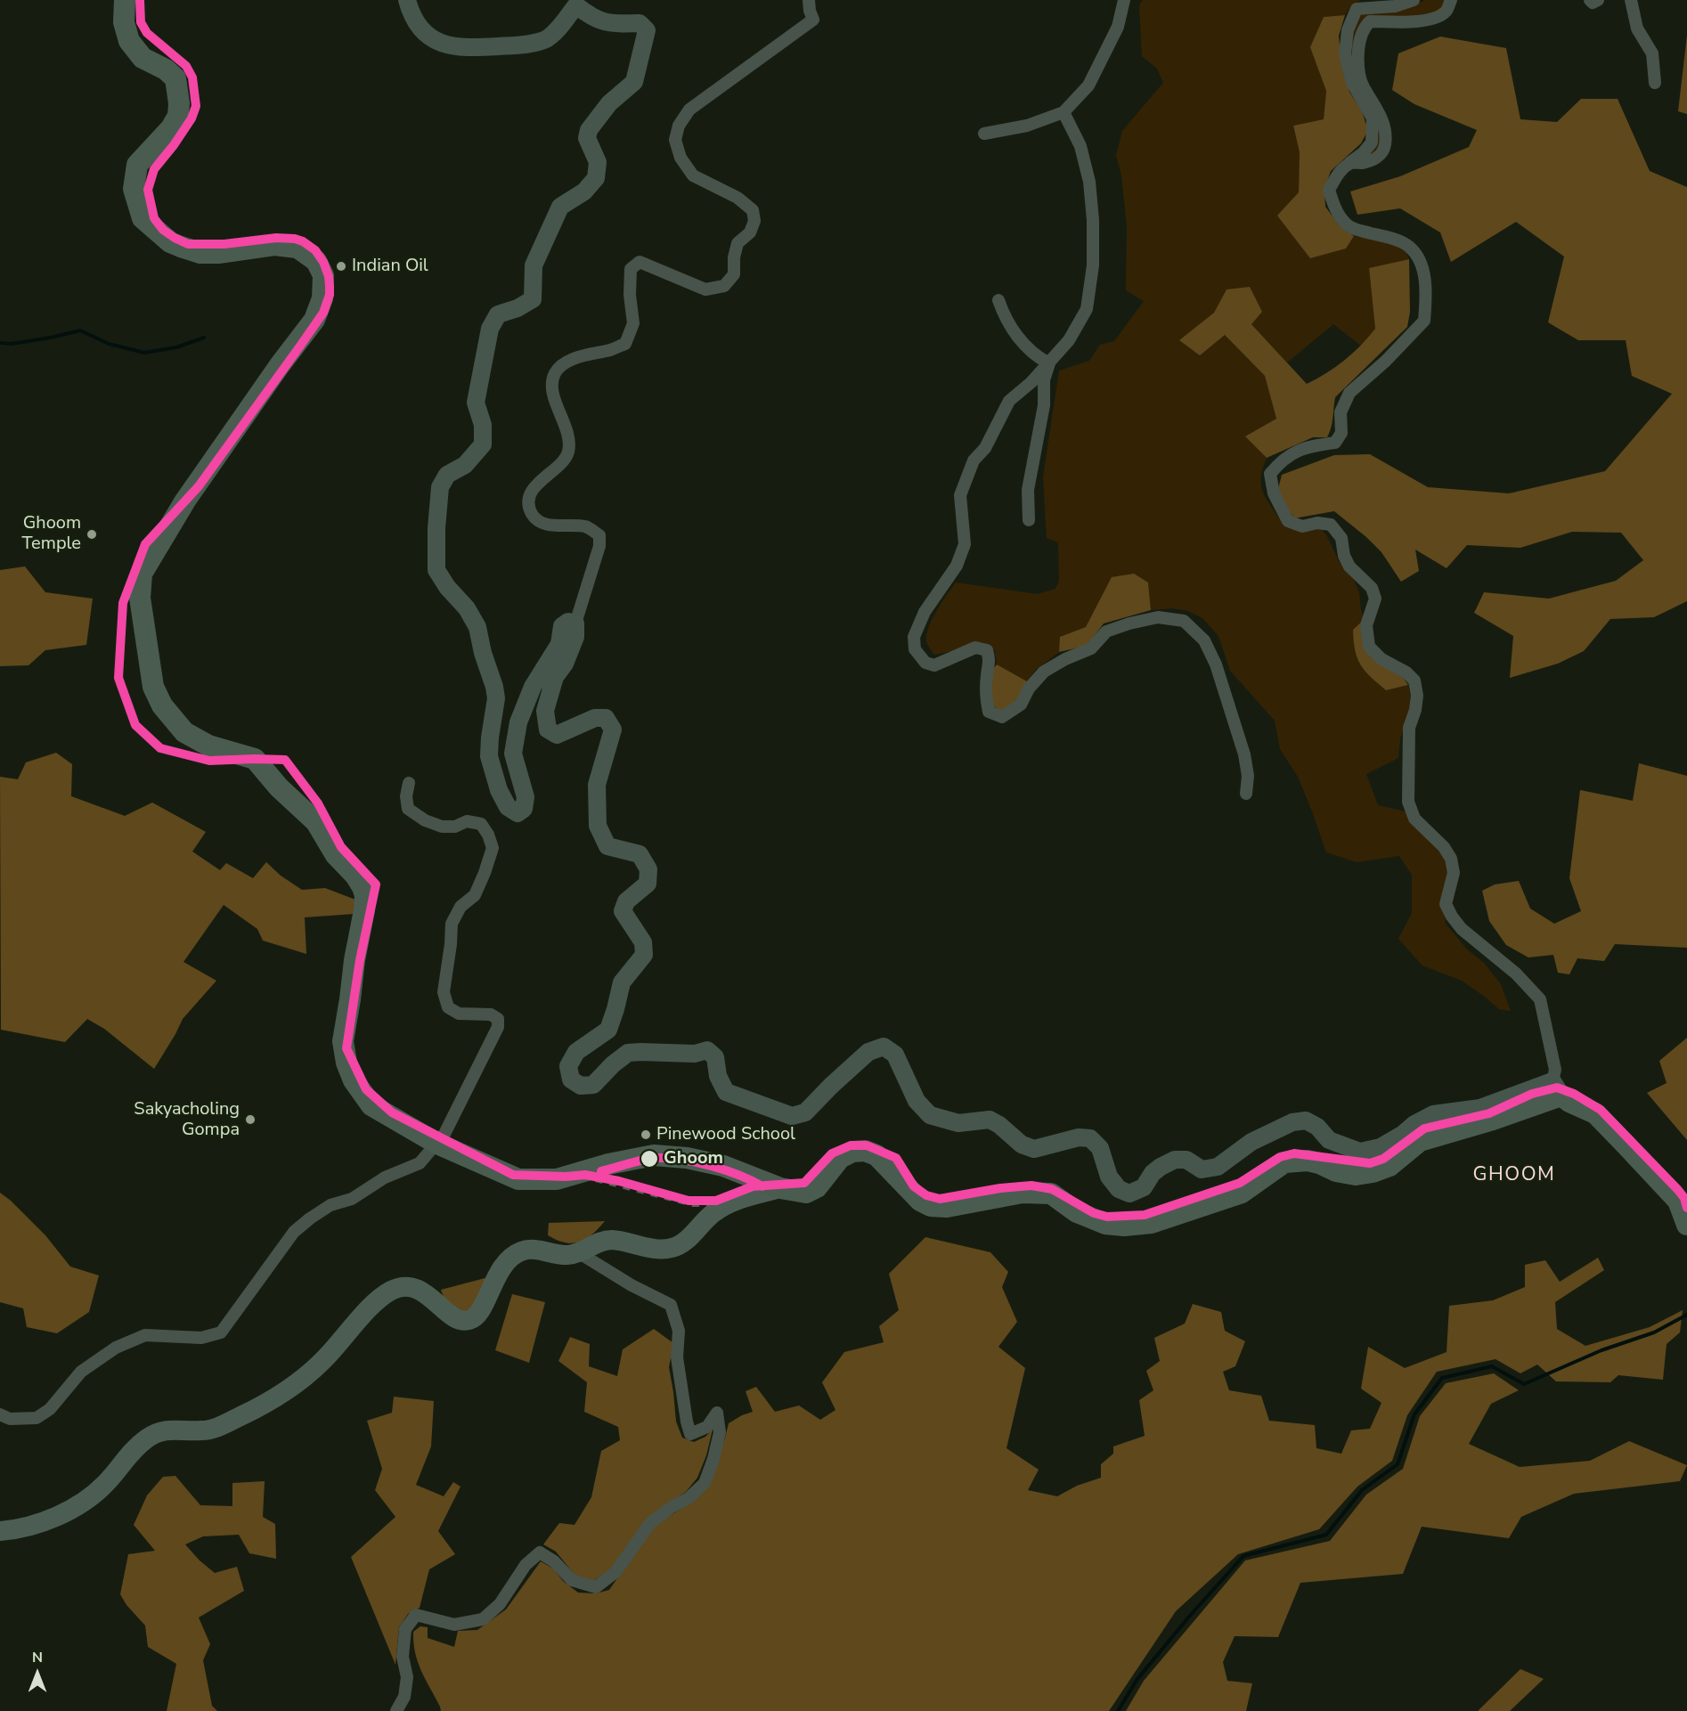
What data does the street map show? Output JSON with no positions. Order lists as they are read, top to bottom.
{
  "districts": ["GHOOM"],
  "places": [
    "Indian Oil",
    "Ghoom Temple",
    "Sakyacholing Gompa",
    "Pinewood School",
    "Ghoom"
  ],
  "north": "top"
}
